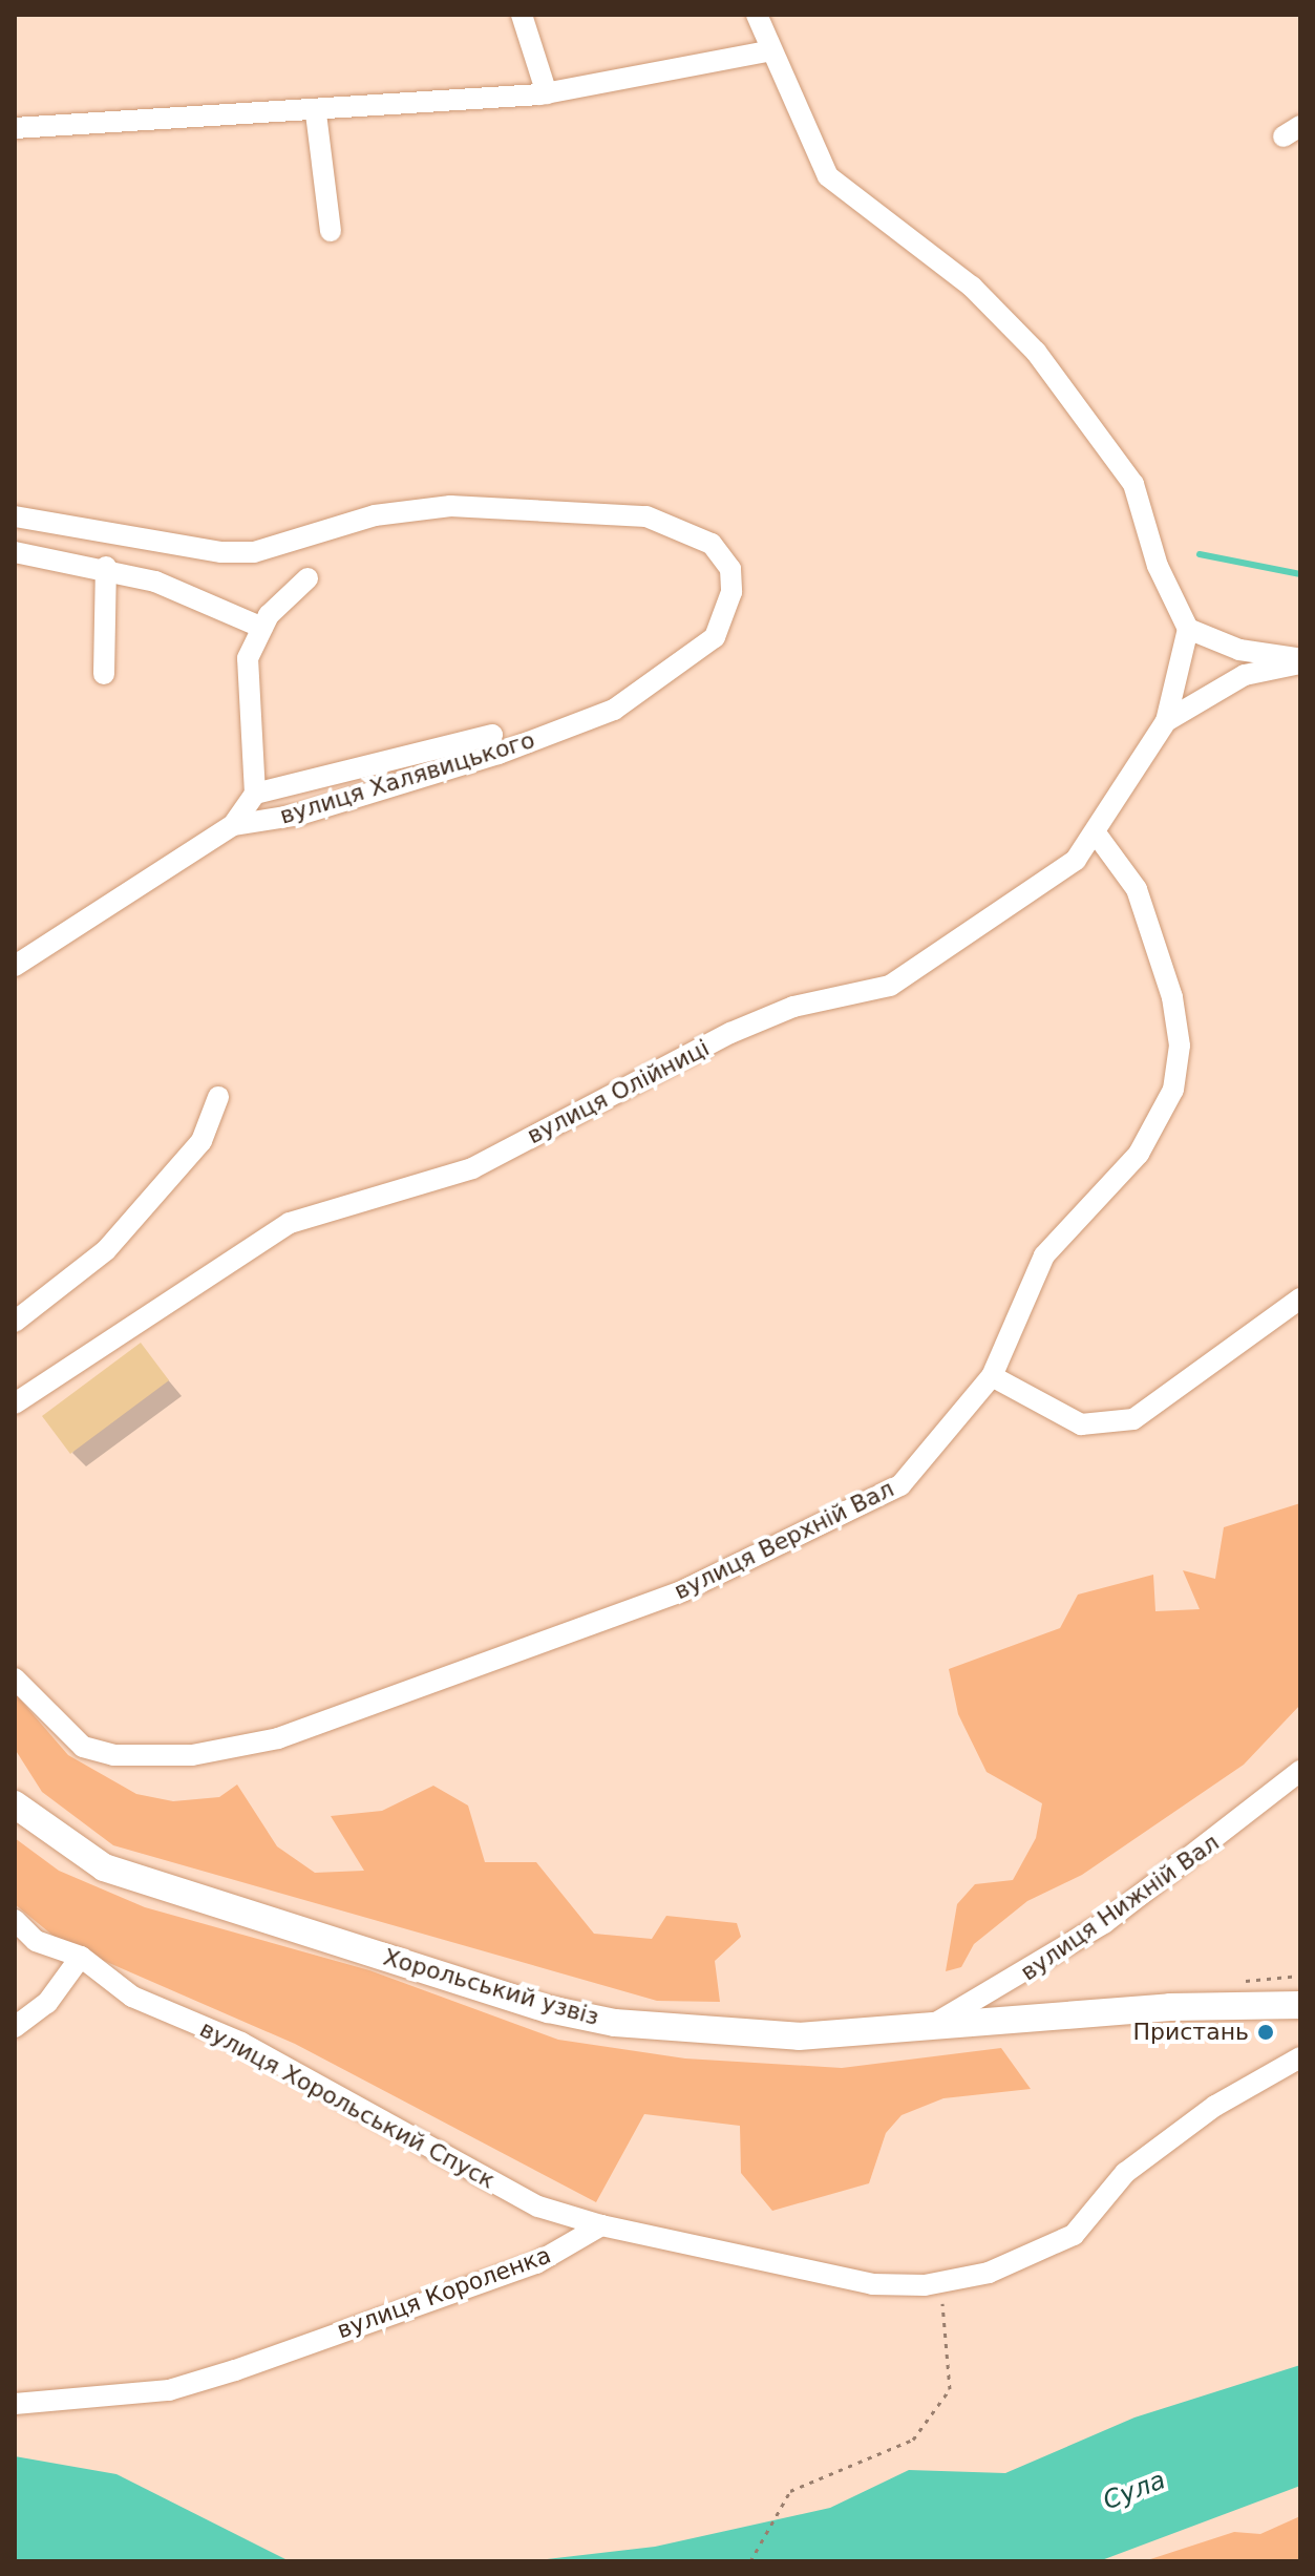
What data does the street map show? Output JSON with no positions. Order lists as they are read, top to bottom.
{
  "streets": {
    "main road": ["Хорольський узвіз"],
    "street": [
      "вулиця Халявицького",
      "вулиця Олійниці",
      "вулиця Верхній Вал",
      "вулиця Нижній Вал",
      "вулиця Хорольський Спуск",
      "вулиця Короленка"
    ]
  },
  "crossings": [
    ["вулиця Олійниці", "вулиця Верхній Вал"],
    ["вулиця Нижній Вал", "Хорольський узвіз"],
    ["вулиця Хорольський Спуск", "вулиця Короленка"]
  ],
  "water": ["Сула"],
  "places": ["Пристань"]
}
